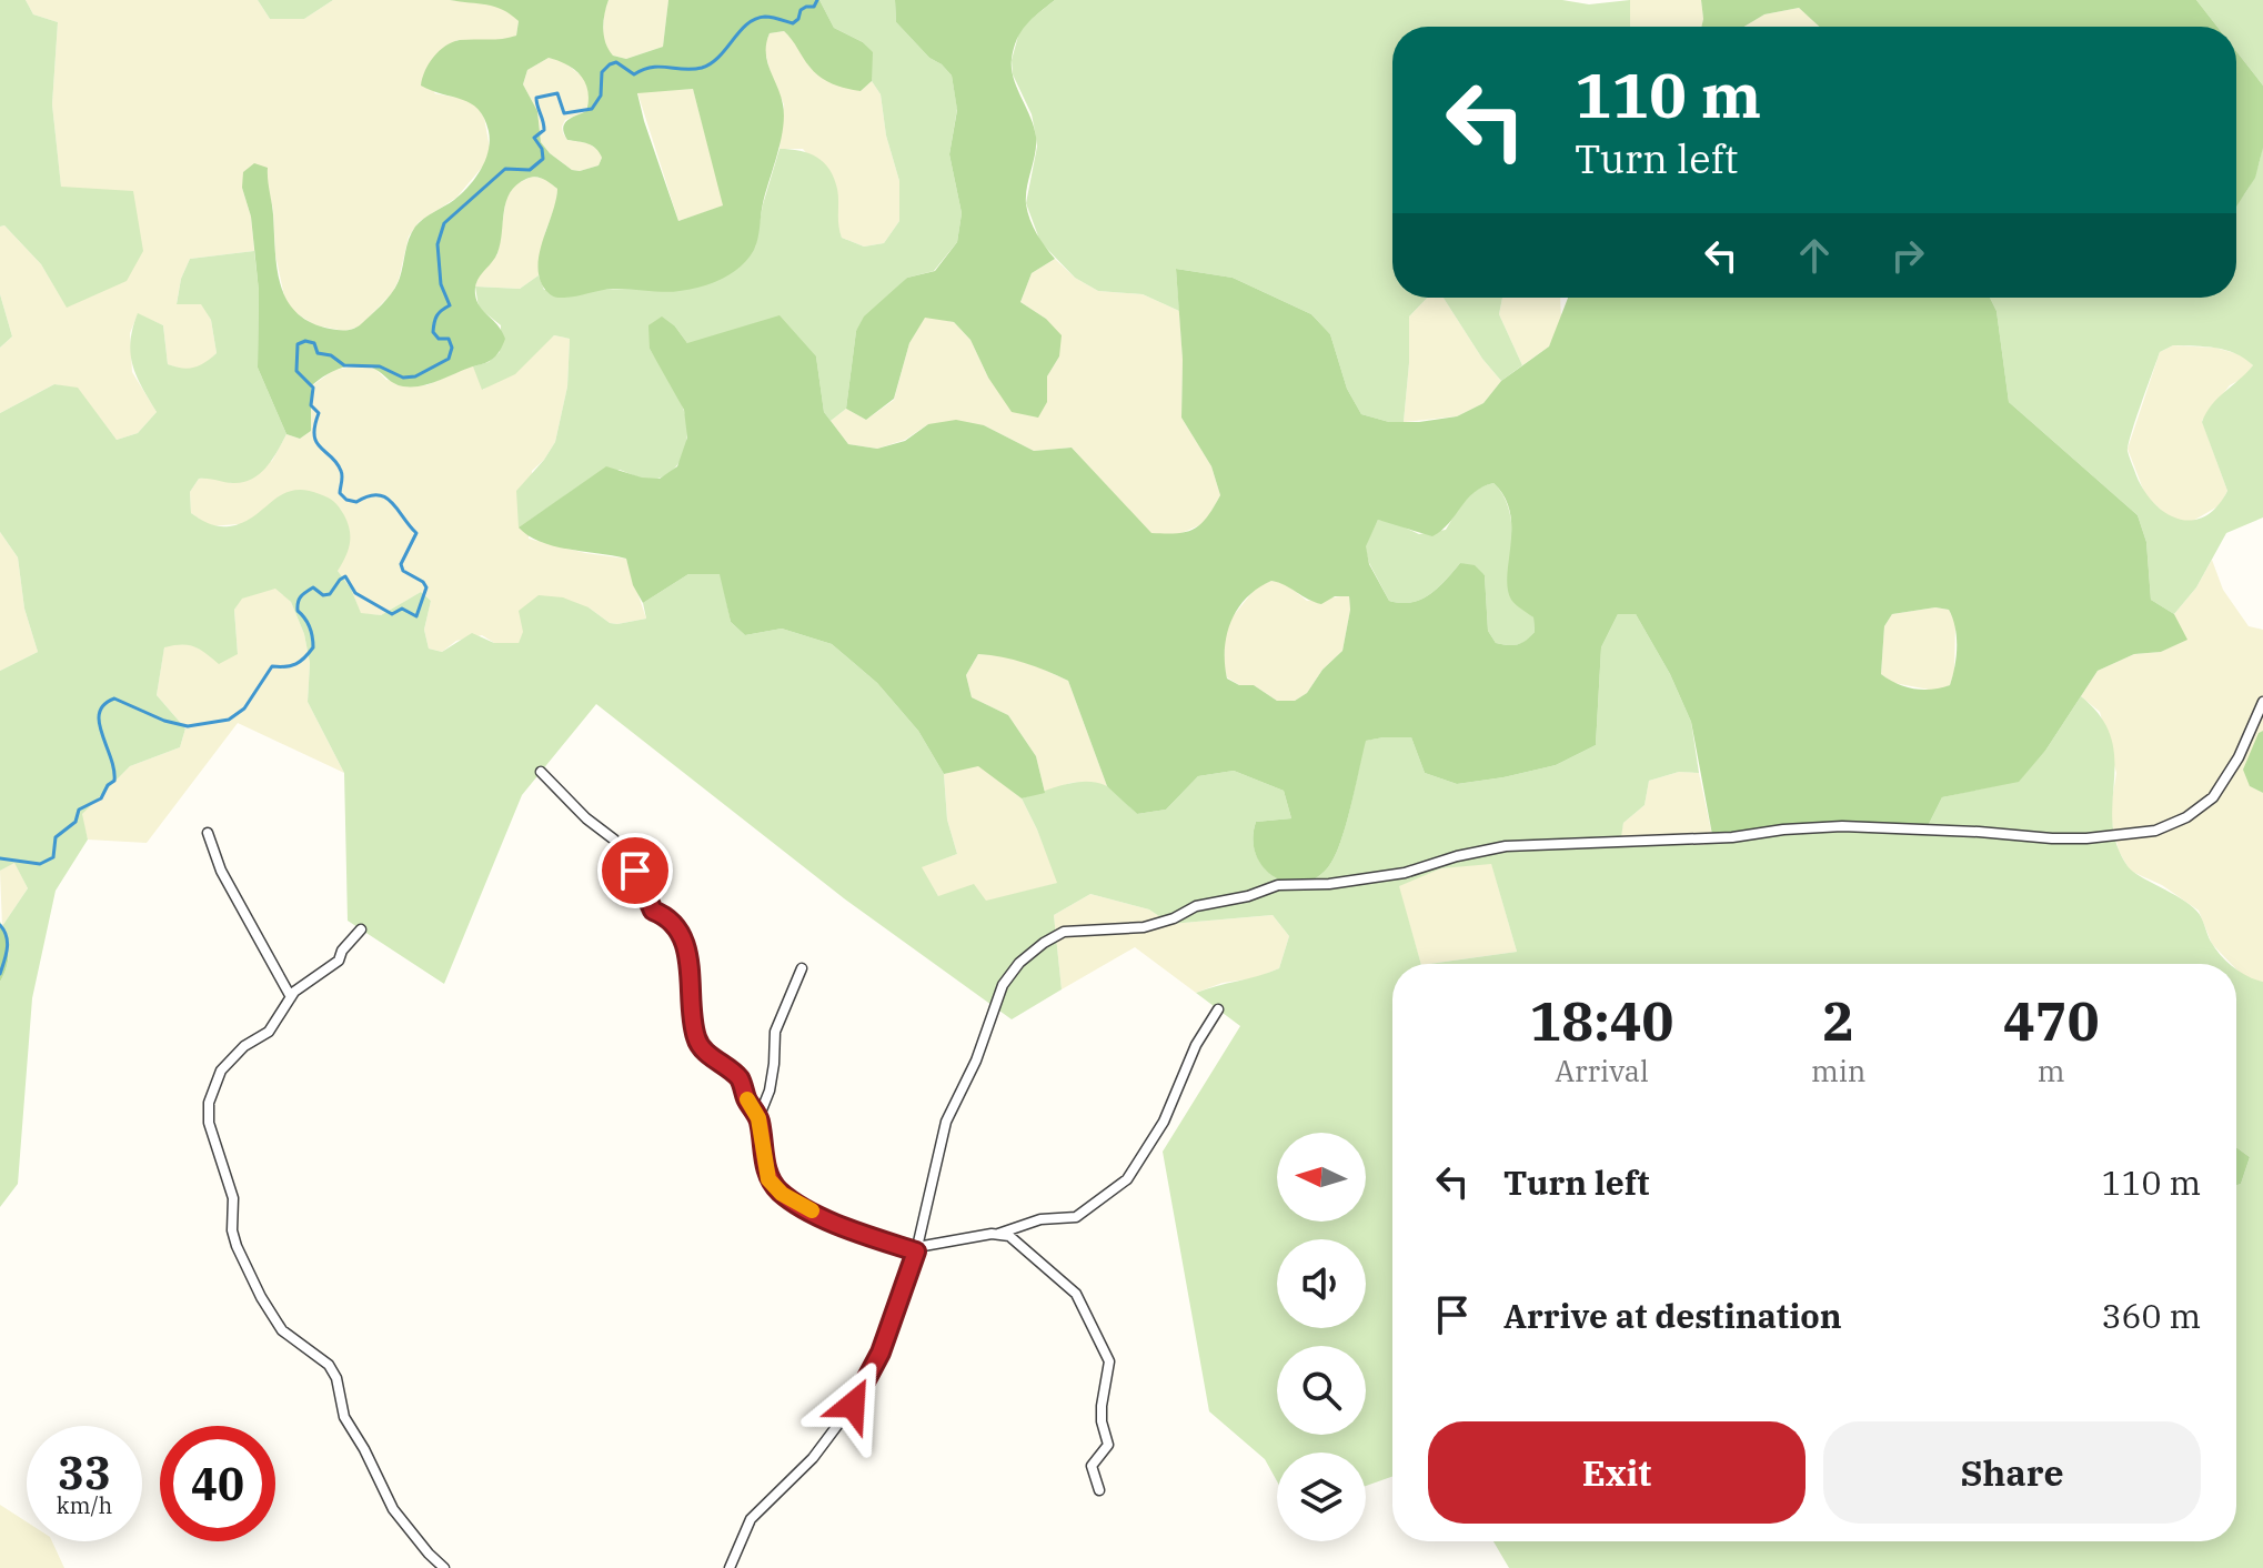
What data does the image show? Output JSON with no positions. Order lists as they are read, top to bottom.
{
  "north": "left",
  "page": {
    "turn": ["110 m", "Turn left"],
    "eta": [
      "18:40",
      "Arrival",
      "2",
      "min",
      "470",
      "m"
    ],
    "list": [
      {
        "name": "Turn left",
        "value": "110 m"
      },
      {
        "name": "Arrive at destination",
        "value": "360 m"
      }
    ],
    "buttons": ["Exit", "Share"],
    "speed": "33 km/h",
    "limit": "40"
  }
}
